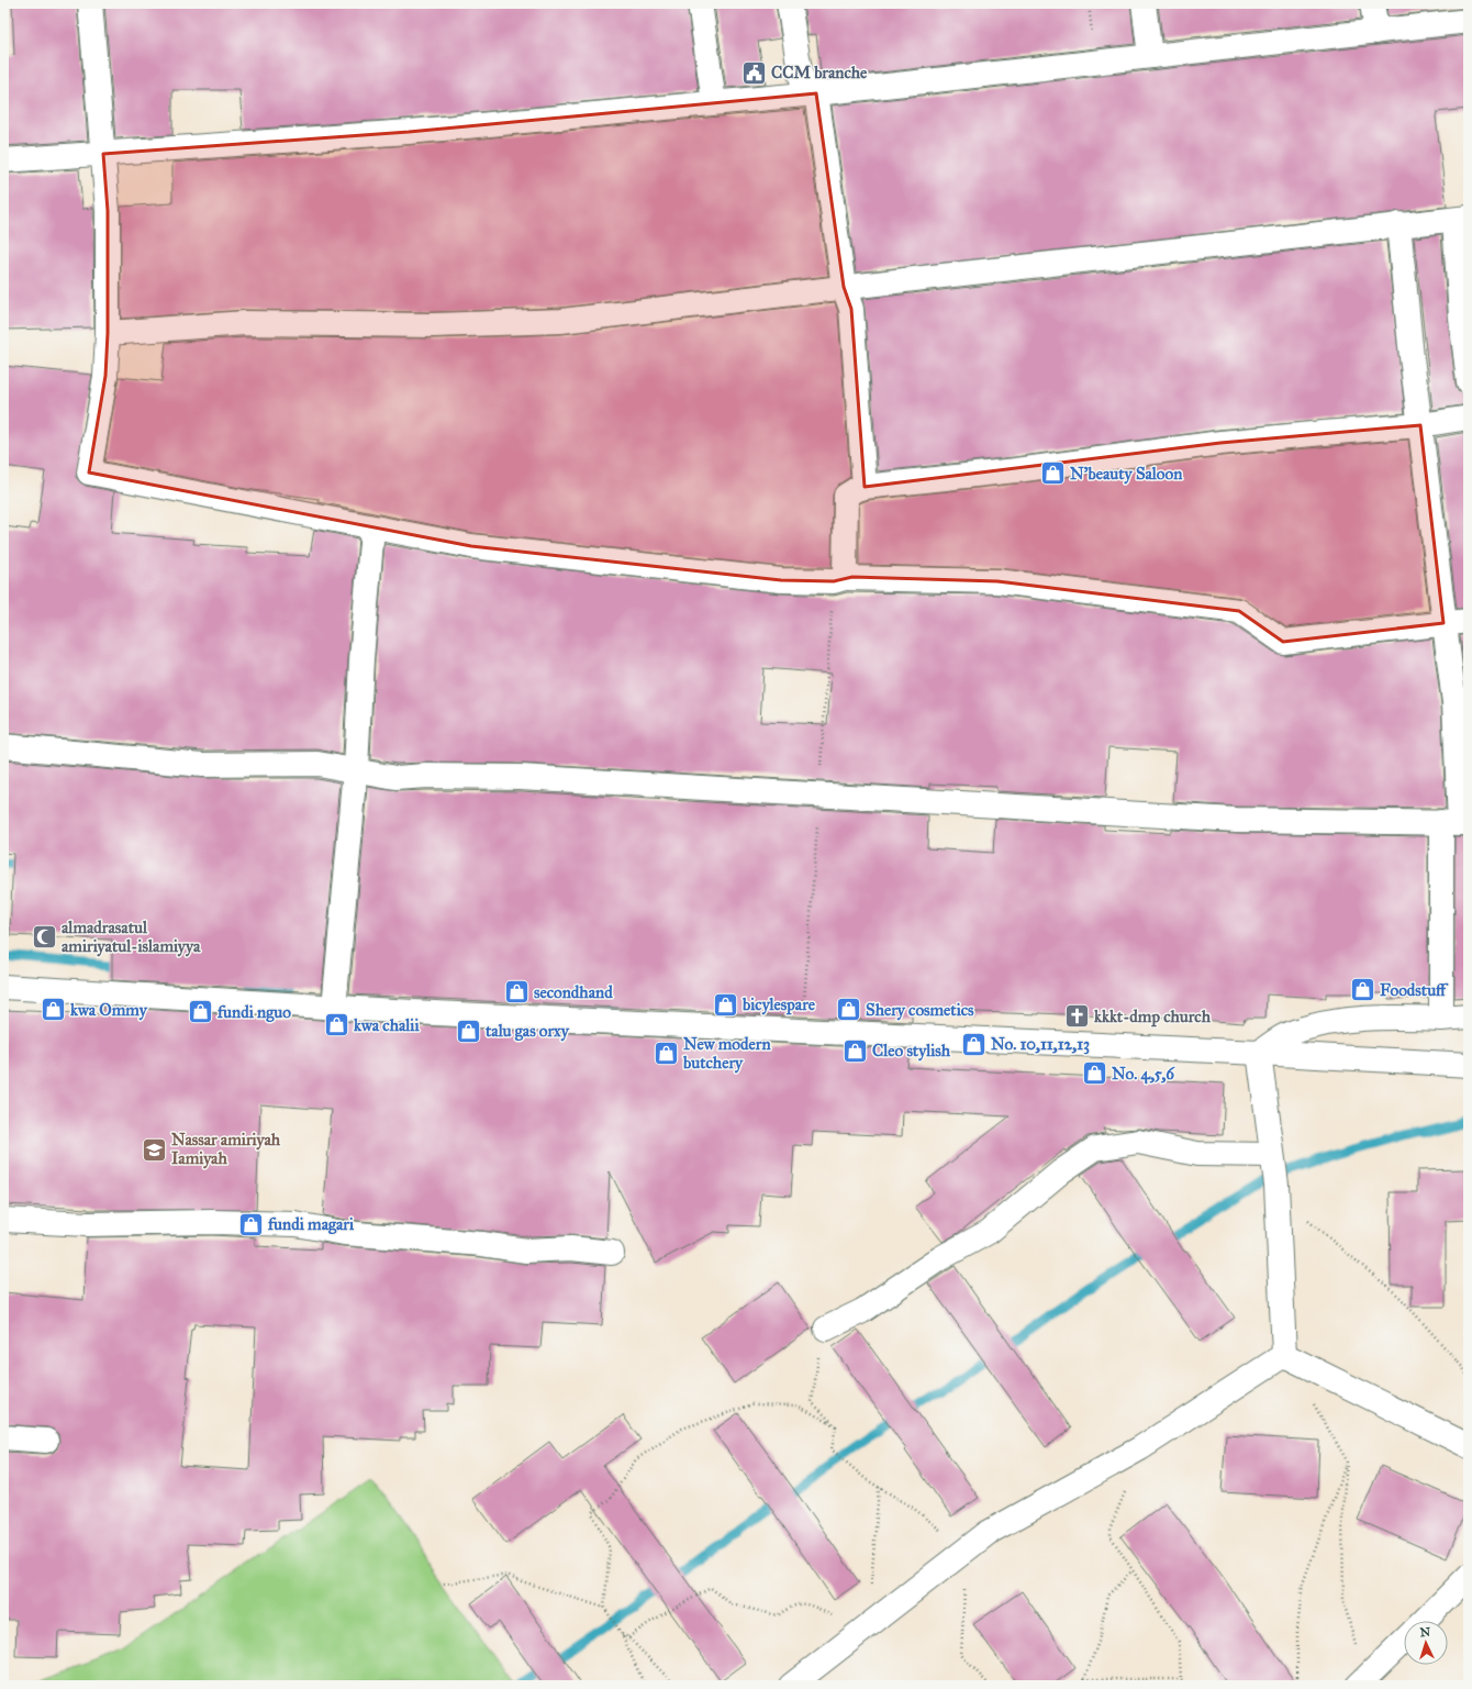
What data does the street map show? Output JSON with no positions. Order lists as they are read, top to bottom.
{
  "places": {
    "public building": ["CCM branche"],
    "shop": [
      "N'beauty Saloon",
      "Foodstuff",
      "secondhand",
      "bicylespare",
      "kwa Ommy",
      "Shery cosmetics",
      "fundi nguo",
      "kwa chalii",
      "talu gas orxy",
      "No. 10,11,12,13",
      "Cleo stylish",
      "New modern butchery",
      "No. 4,5,6",
      "fundi magari"
    ],
    "mosque": ["almadrasatul amiriyatul-islamiyya"],
    "church": ["kkkt-dmp church"],
    "school or university": ["Nassar amiriyah Iamiyah"]
  },
  "north": "top"
}
